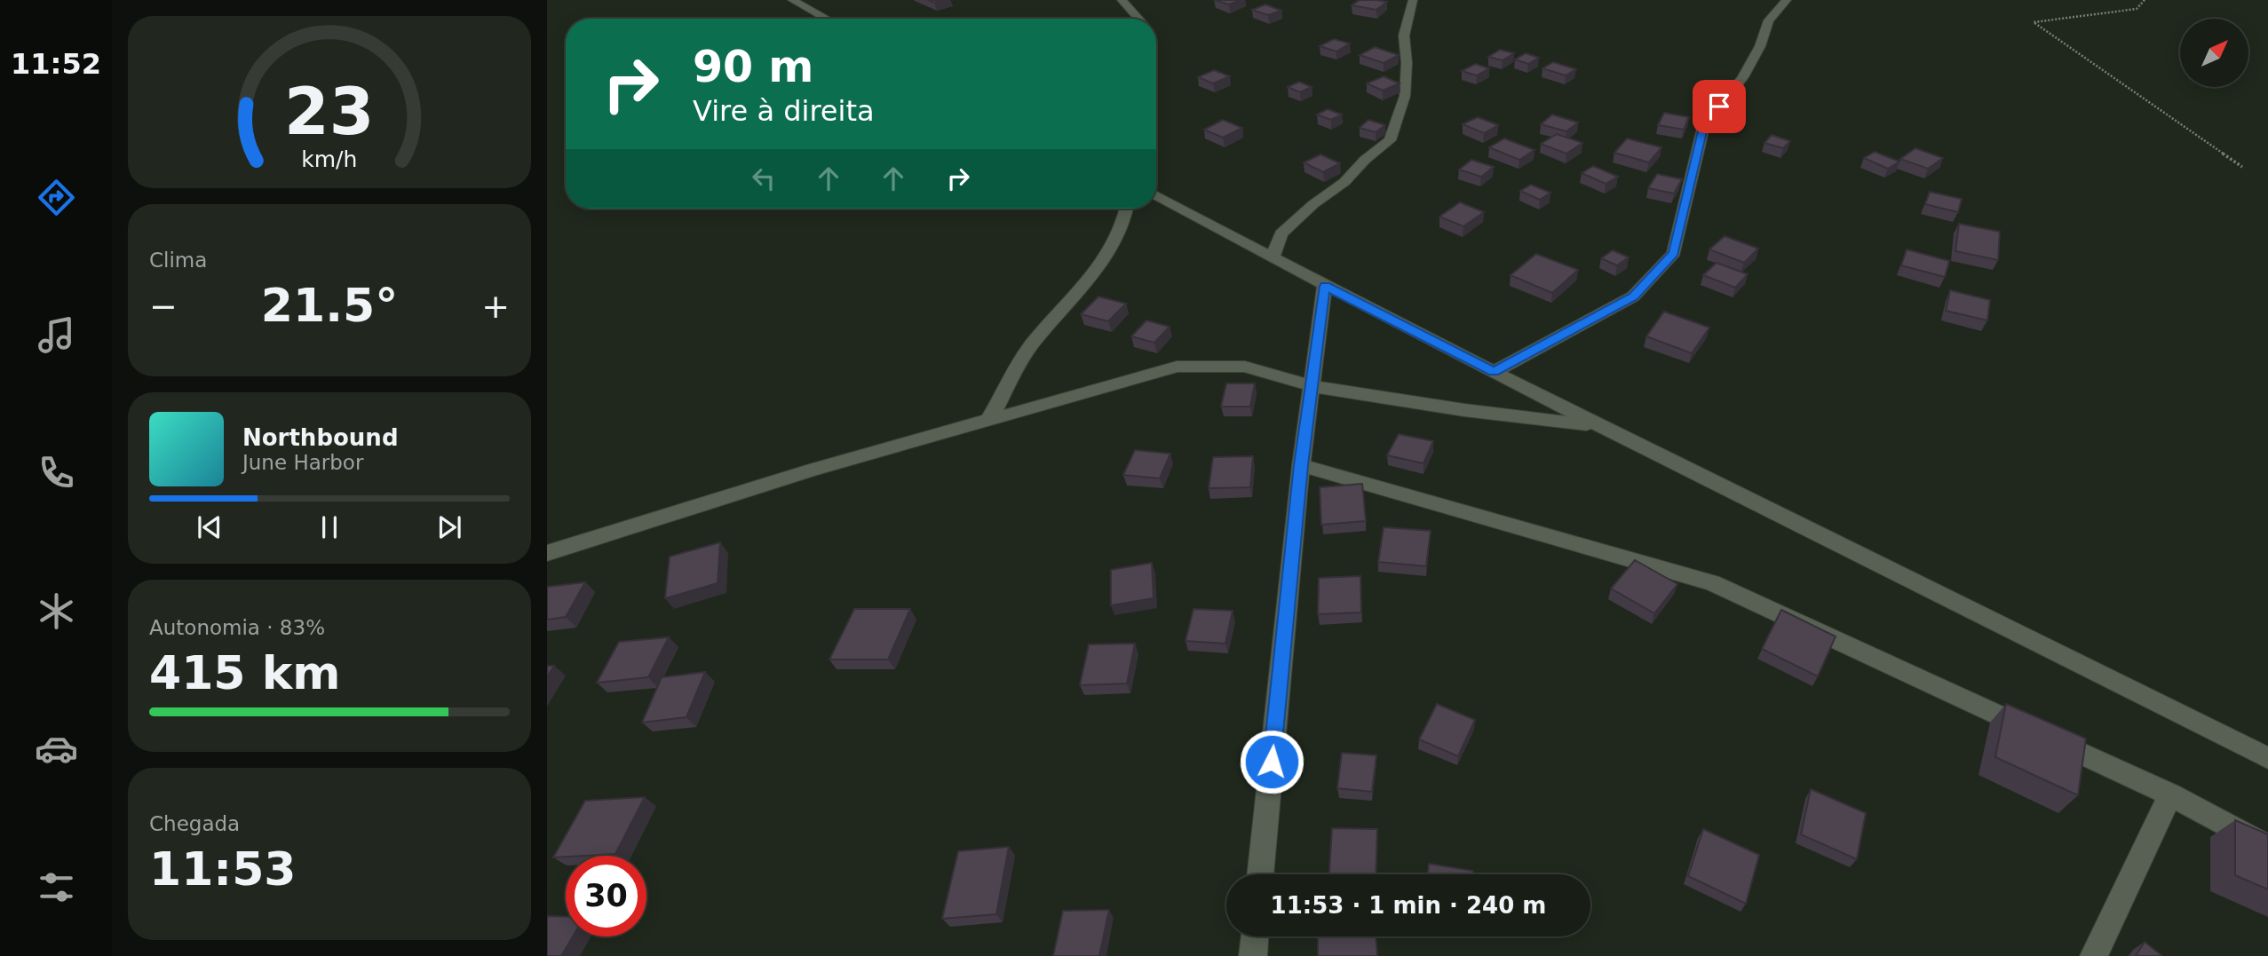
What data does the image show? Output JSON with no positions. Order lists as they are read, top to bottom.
{
  "north": "top right",
  "page": {
    "tabs": "11:52",
    "turn": ["90 m", "Vire à direita"],
    "tile": [
      "Clima",
      ["Autonomia · 83%", "415 km"],
      ["Chegada", "11:53"]
    ],
    "heat": ["−", "21.5°", "+"],
    "song": ["Northbound", "June Harbor"],
    "limit": "30",
    "trip": "11:53 · 1 min · 240 m",
    "gauge": ["23", "km/h"]
  }
}
